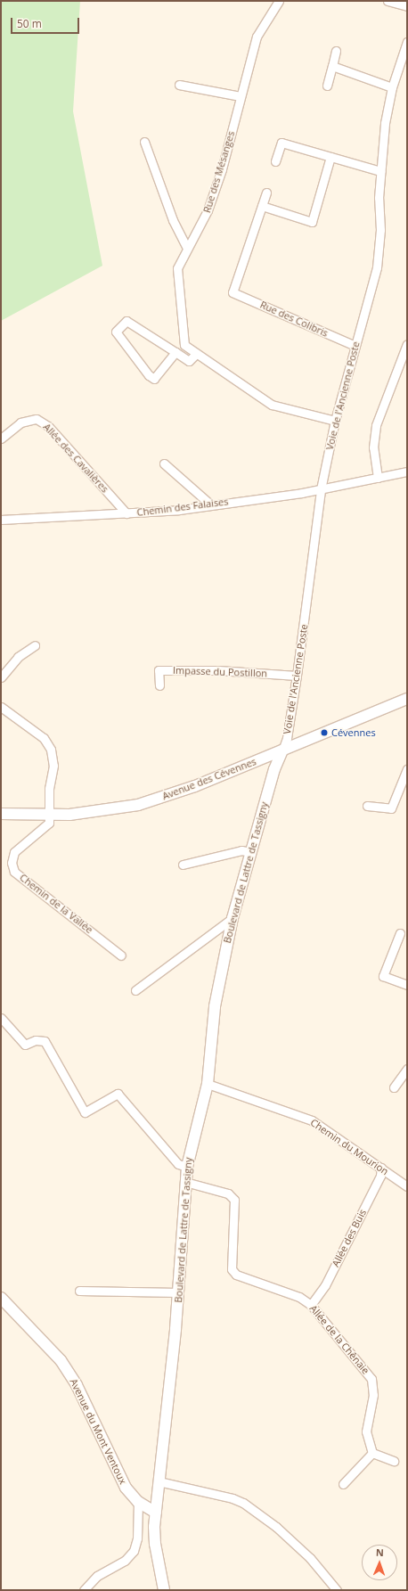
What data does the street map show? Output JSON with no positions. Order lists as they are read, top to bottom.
{
  "streets": {
    "street": [
      "Rue des Mésanges",
      "Rue des Colibris",
      "Voie de l'Ancienne Poste",
      "Allée des Cavalières",
      "Chemin des Falaises",
      "Impasse du Postillon",
      "Avenue des Cévennes",
      "Boulevard de Lattre de Tassigny",
      "Chemin de la Vallée",
      "Chemin du Mourion",
      "Allée des Buis",
      "Allée de la Chênaie",
      "Avenue du Mont Ventoux"
    ]
  },
  "crossings": [
    ["Rue des Mésanges", "Voie de l'Ancienne Poste"],
    ["Rue des Colibris", "Voie de l'Ancienne Poste"],
    ["Voie de l'Ancienne Poste", "Chemin des Falaises"],
    ["Voie de l'Ancienne Poste", "Impasse du Postillon"],
    ["Voie de l'Ancienne Poste", "Avenue des Cévennes"],
    ["Voie de l'Ancienne Poste", "Boulevard de Lattre de Tassigny"],
    ["Allée des Cavalières", "Chemin des Falaises"],
    ["Avenue des Cévennes", "Boulevard de Lattre de Tassigny"],
    ["Avenue des Cévennes", "Chemin de la Vallée"],
    ["Boulevard de Lattre de Tassigny", "Chemin du Mourion"],
    ["Boulevard de Lattre de Tassigny", "Allée de la Chênaie"],
    ["Boulevard de Lattre de Tassigny", "Avenue du Mont Ventoux"],
    ["Chemin du Mourion", "Allée des Buis"],
    ["Allée des Buis", "Allée de la Chênaie"]
  ],
  "places": ["Cévennes"],
  "scale_bar": "50 m",
  "north": "top"
}
